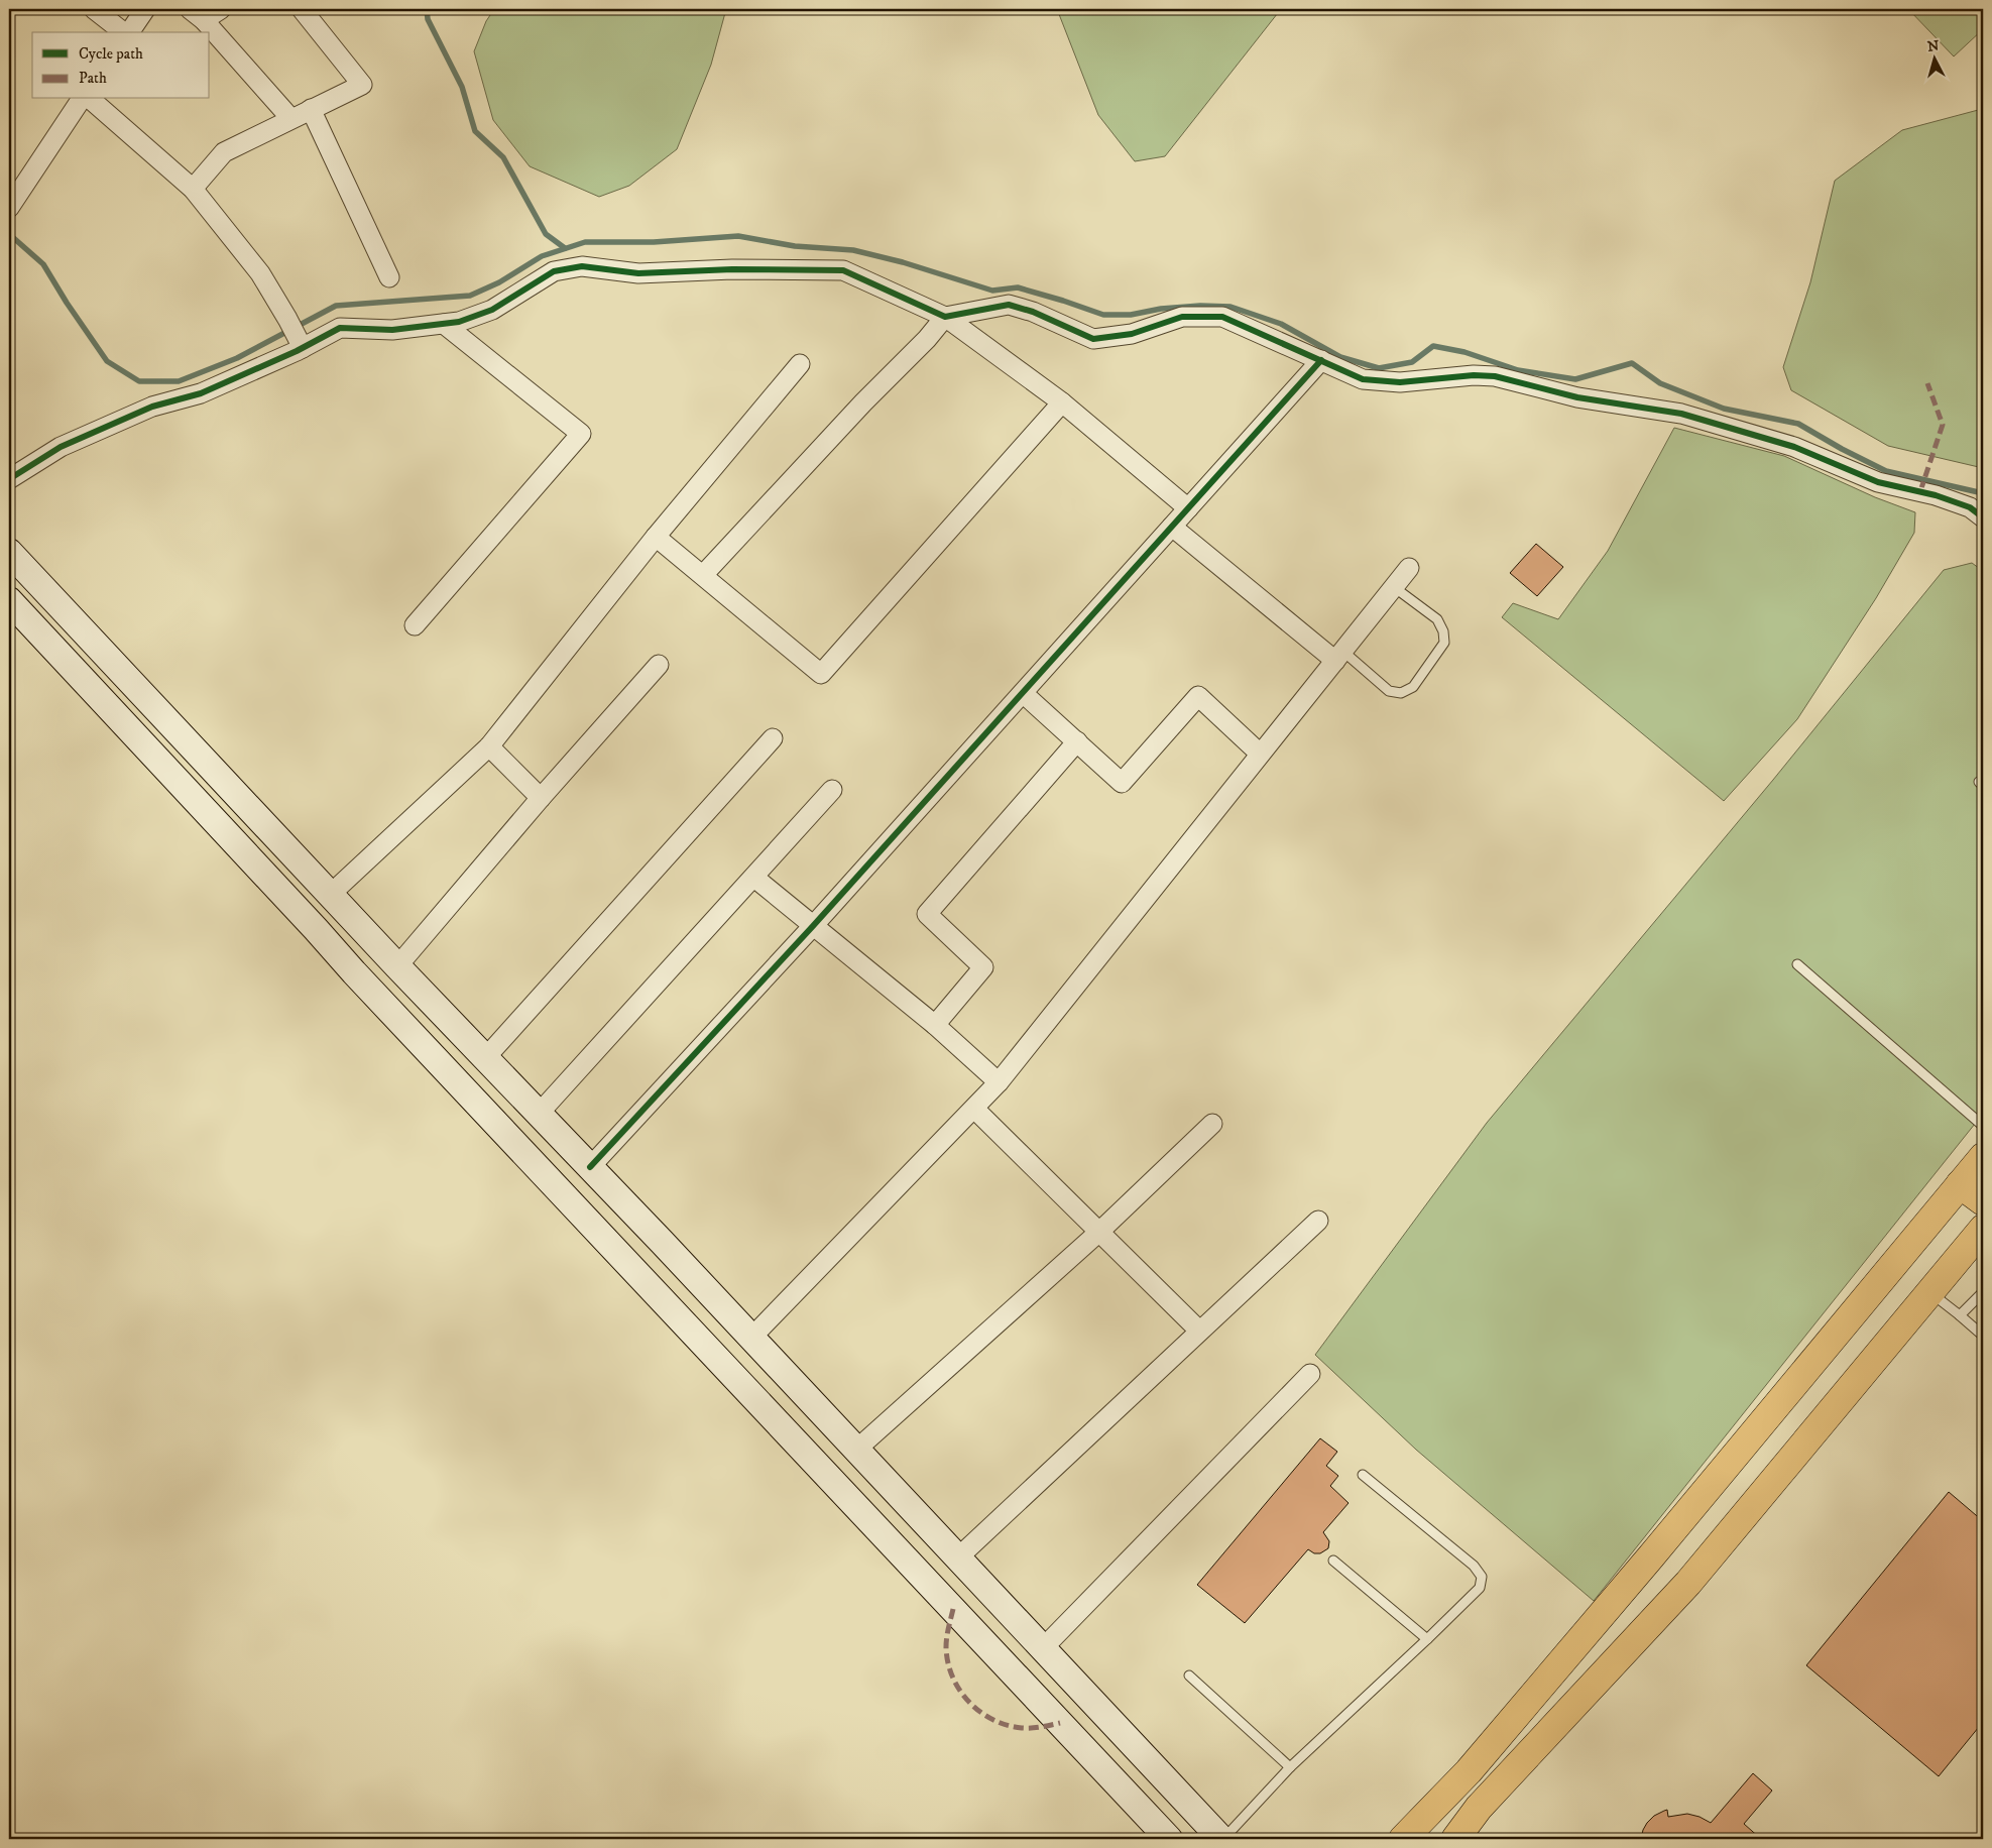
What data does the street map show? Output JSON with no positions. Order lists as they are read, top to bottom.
{
  "legend": ["Cycle path", "Path"],
  "north": "top"
}
